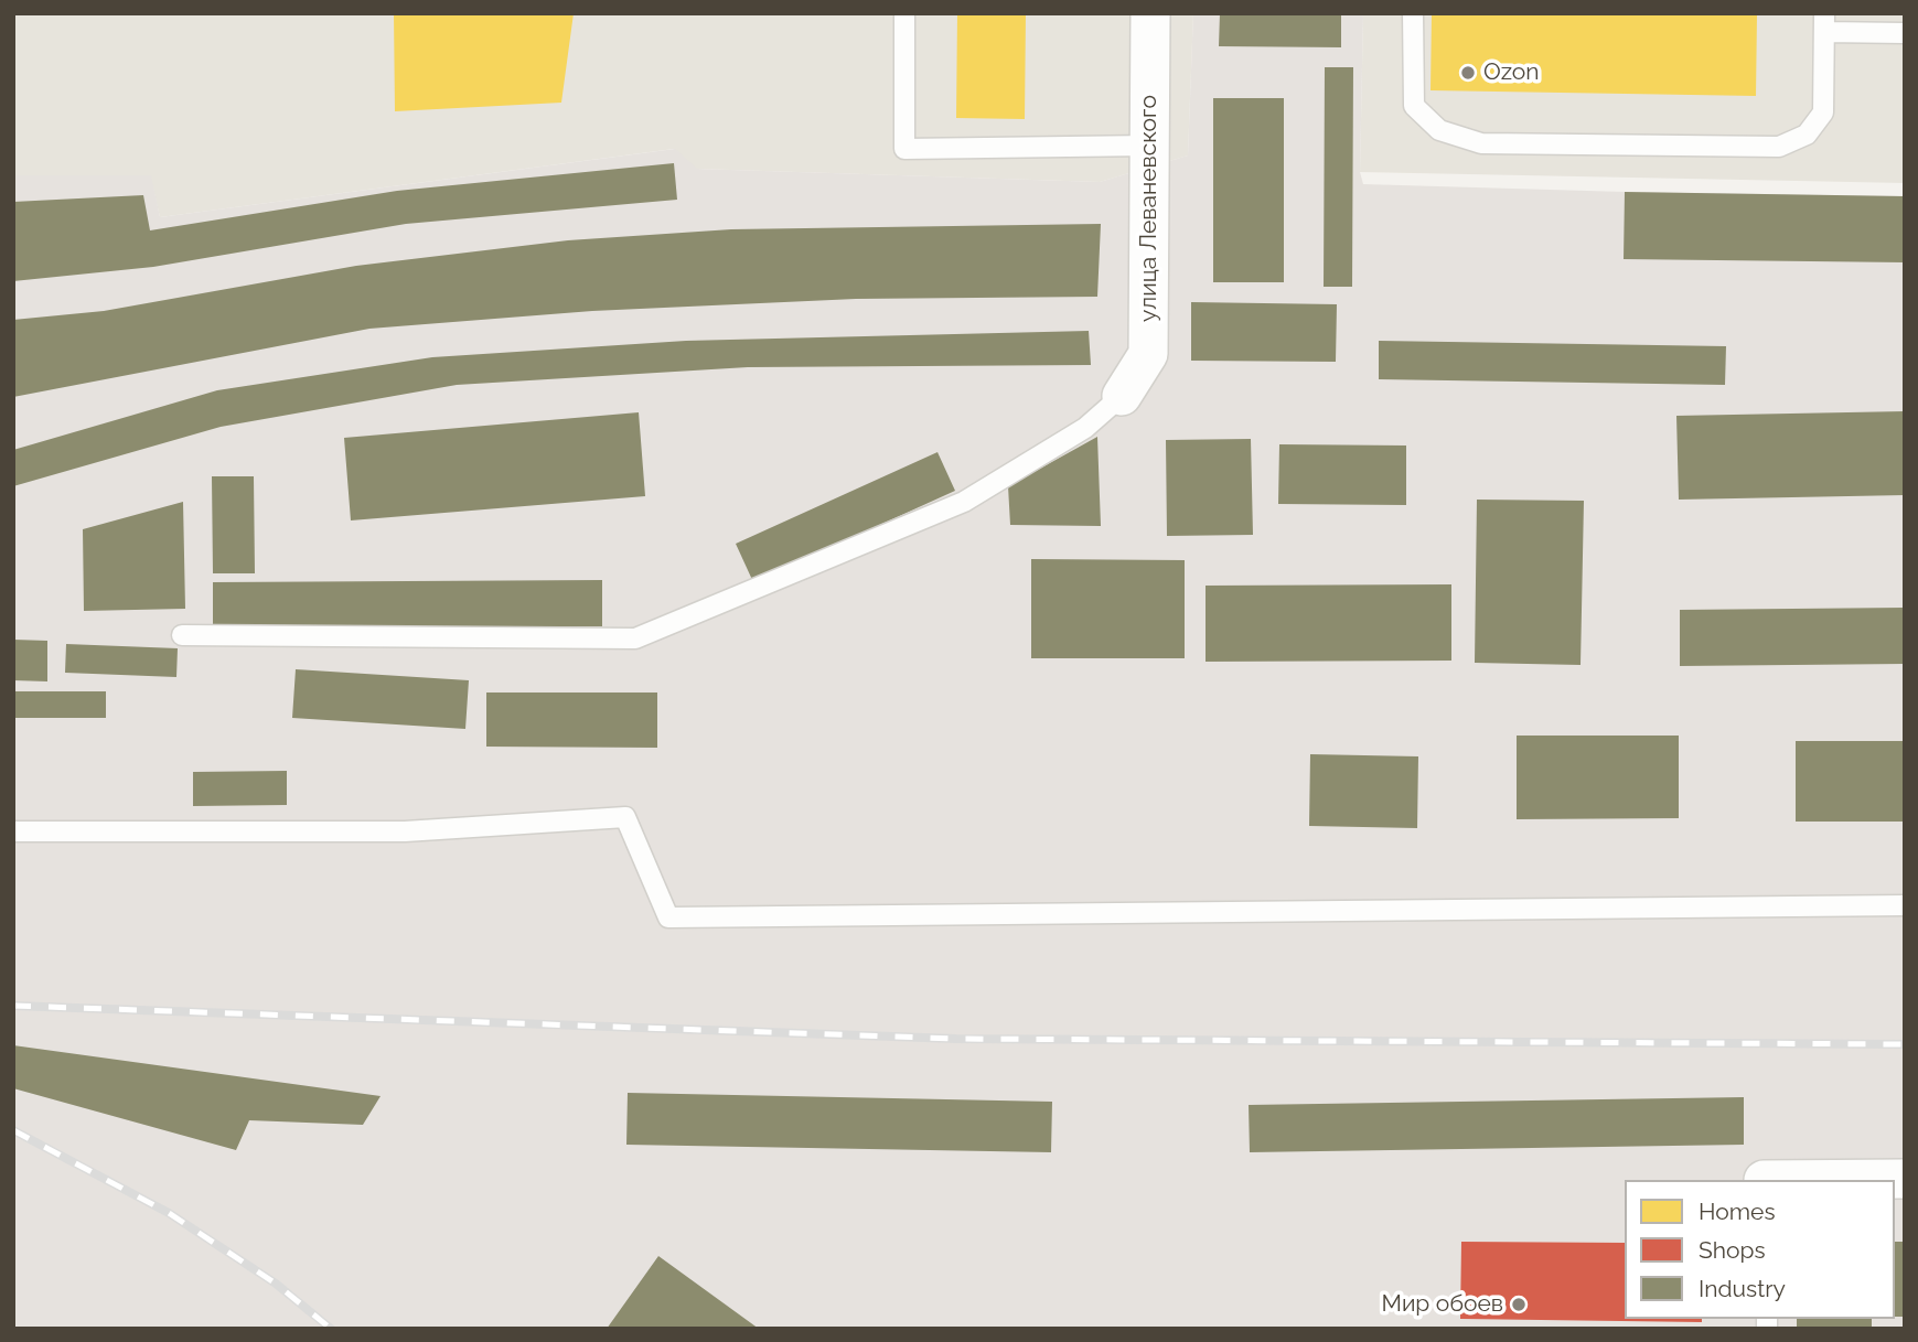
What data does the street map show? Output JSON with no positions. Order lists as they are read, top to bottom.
{
  "streets": {
    "street": ["улица Леваневского"]
  },
  "places": ["Ozon", "Мир обоев"],
  "legend": ["Homes", "Shops", "Industry"]
}
